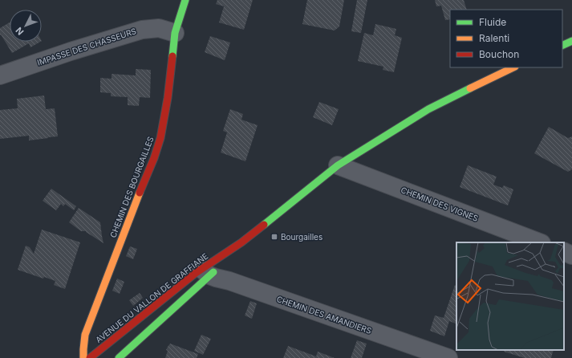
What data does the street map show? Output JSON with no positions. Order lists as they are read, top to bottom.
{
  "streets": {
    "street": [
      "IMPASSE DES CHASSEURS",
      "CHEMIN DES BOURGAILLES",
      "CHEMIN DES VIGNES",
      "AVENUE DU VALLON DE GRAFFIANE",
      "CHEMIN DES AMANDIERS"
    ]
  },
  "crossings": [
    ["IMPASSE DES CHASSEURS", "CHEMIN DES BOURGAILLES"],
    ["CHEMIN DES VIGNES", "AVENUE DU VALLON DE GRAFFIANE"],
    ["AVENUE DU VALLON DE GRAFFIANE", "CHEMIN DES AMANDIERS"]
  ],
  "places": {
    "transit": ["Bourgailles"]
  },
  "legend": ["Fluide", "Ralenti", "Bouchon"],
  "north": "bottom left"
}
